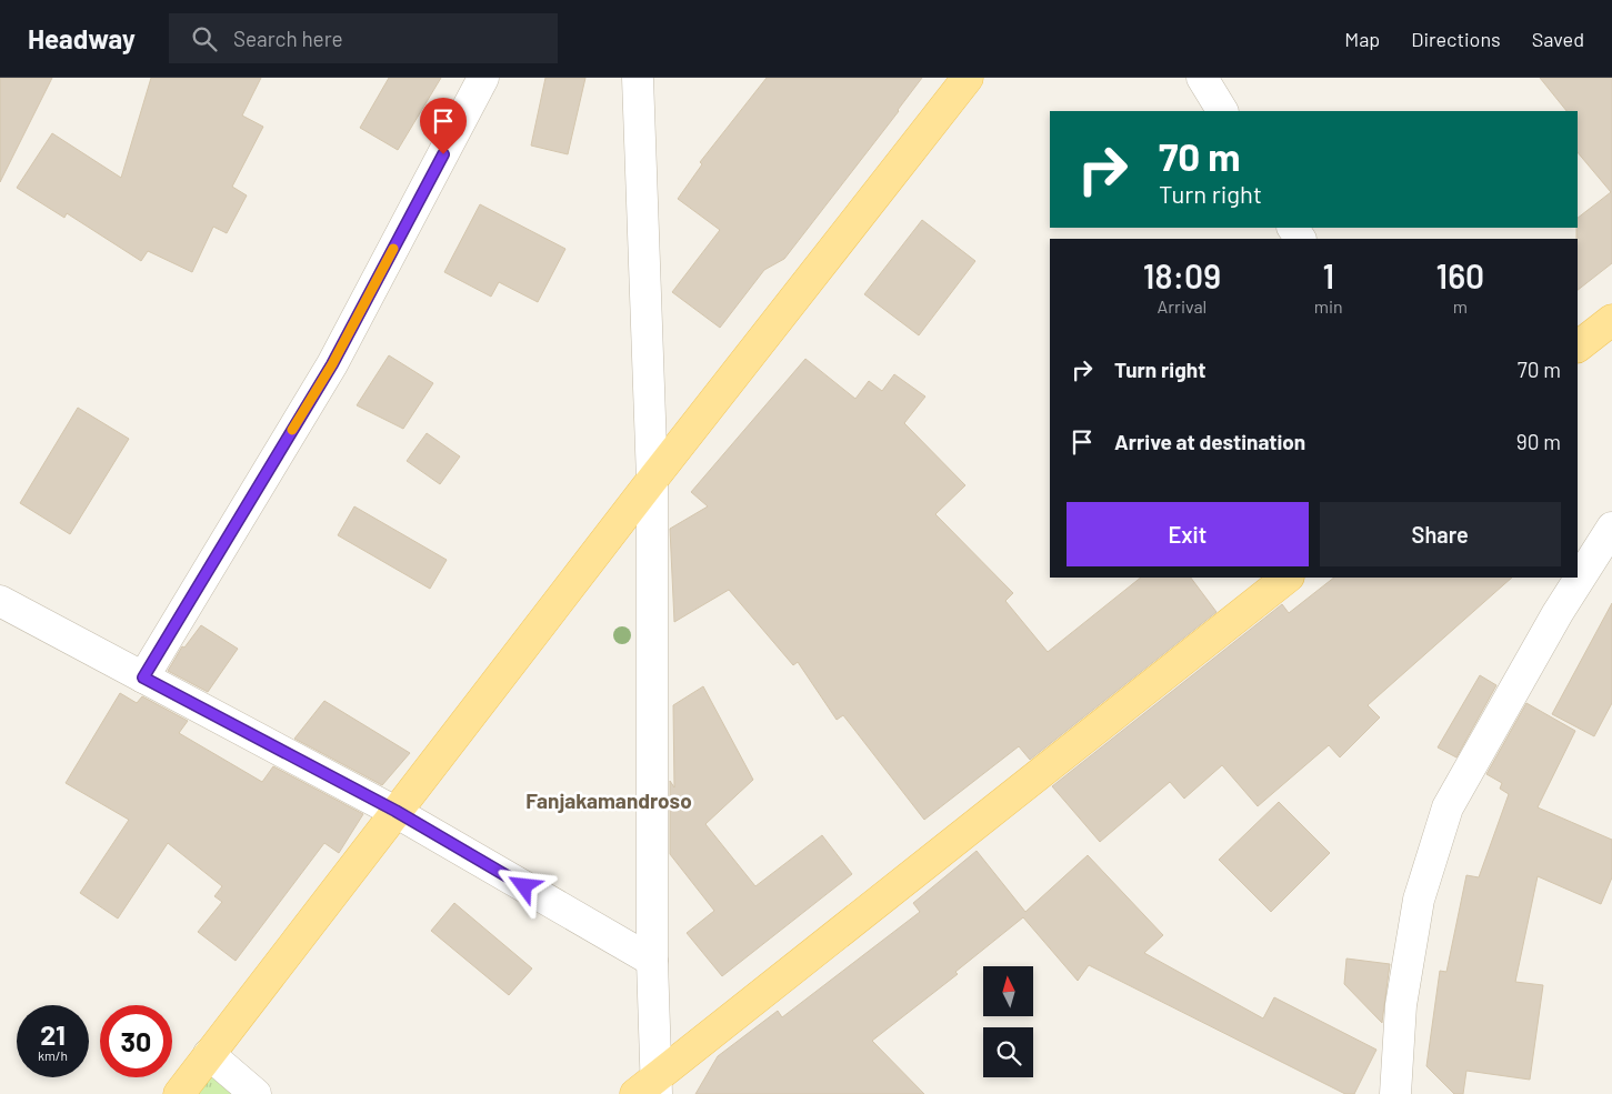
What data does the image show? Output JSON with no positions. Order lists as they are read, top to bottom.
{
  "districts": ["Fanjakamandroso"],
  "north": "top",
  "page": {
    "header": "Headway",
    "search": "Search here",
    "nav": ["Map", "Directions", "Saved"],
    "turn": ["70 m", "Turn right"],
    "eta": [
      "18:09",
      "Arrival",
      "1",
      "min",
      "160",
      "m"
    ],
    "list": [
      {
        "name": "Turn right",
        "value": "70 m"
      },
      {
        "name": "Arrive at destination",
        "value": "90 m"
      }
    ],
    "buttons": ["Exit", "Share"],
    "speed": "21 km/h",
    "limit": "30"
  }
}
